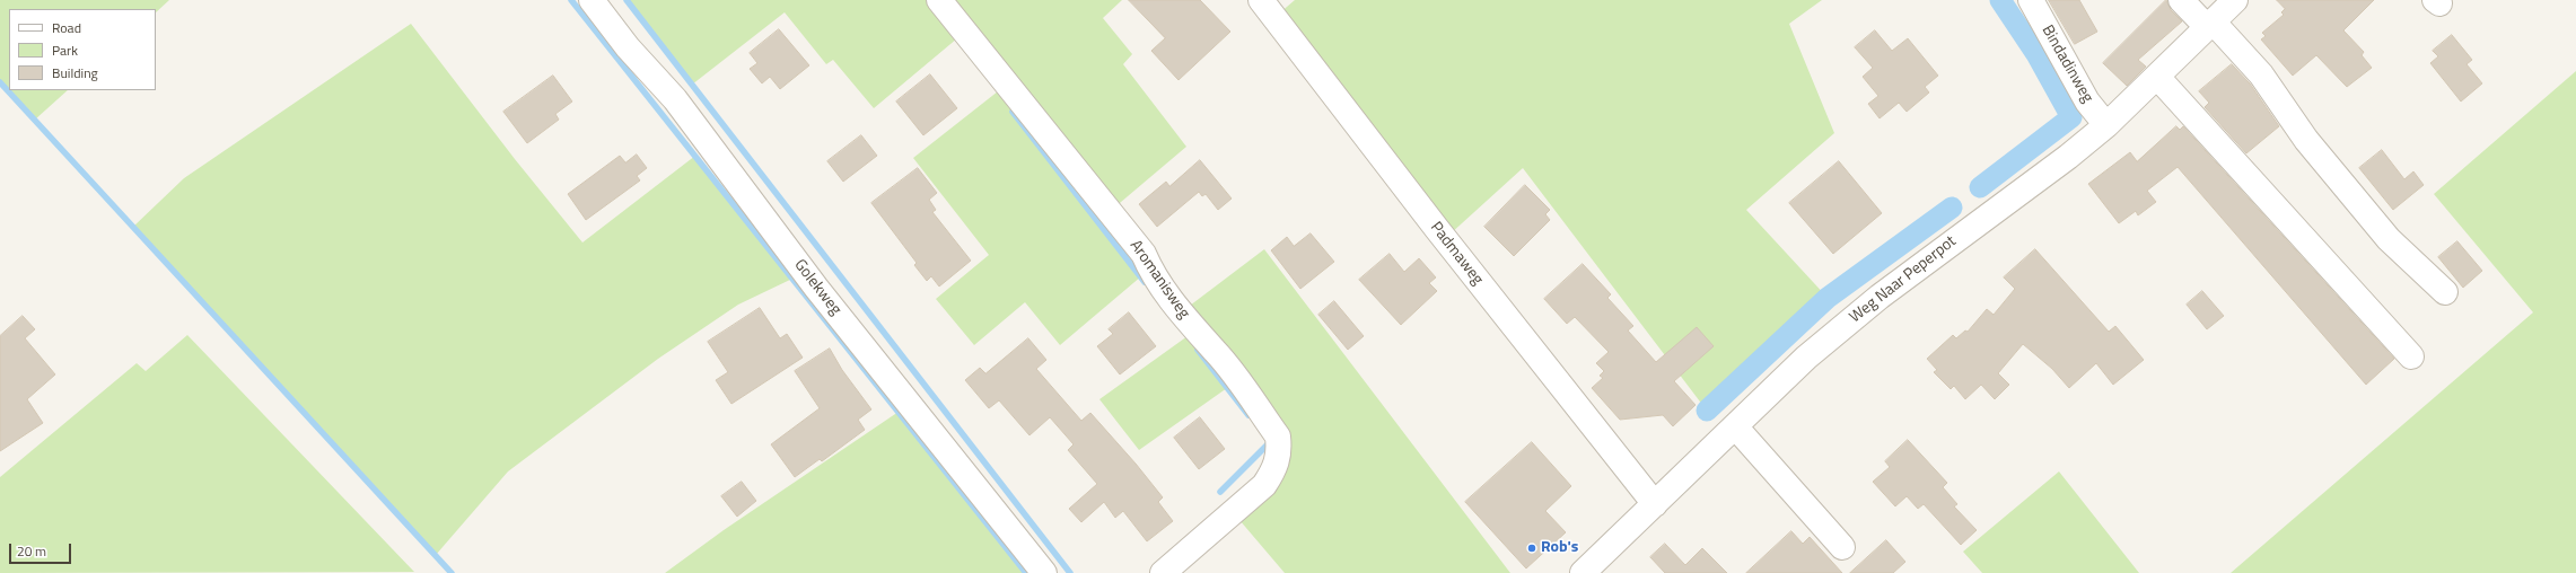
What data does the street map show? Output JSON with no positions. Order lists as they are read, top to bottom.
{
  "streets": {
    "street": [
      "Bindadinweg",
      "Padmaweg",
      "Aromanisweg",
      "Weg Naar Peperpot",
      "Golekweg"
    ]
  },
  "crossings": [
    ["Bindadinweg", "Weg Naar Peperpot"],
    ["Padmaweg", "Weg Naar Peperpot"]
  ],
  "places": ["Rob's"],
  "legend": ["Road", "Park", "Building"],
  "scale_bar": "20 m"
}
